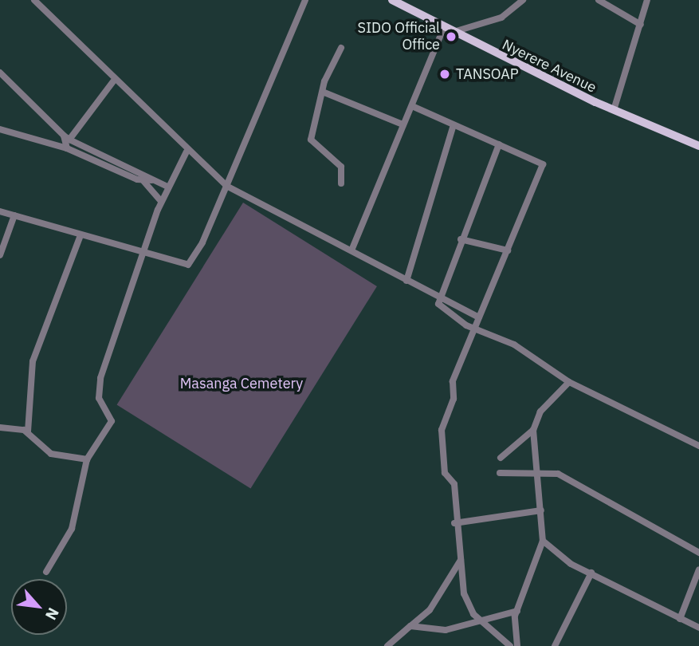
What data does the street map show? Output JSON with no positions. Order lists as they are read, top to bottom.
{
  "streets": {
    "main road": ["Nyerere Avenue"]
  },
  "parks": ["Masanga Cemetery"],
  "places": ["SIDO Official Office", "TANSOAP"],
  "north": "bottom right"
}
